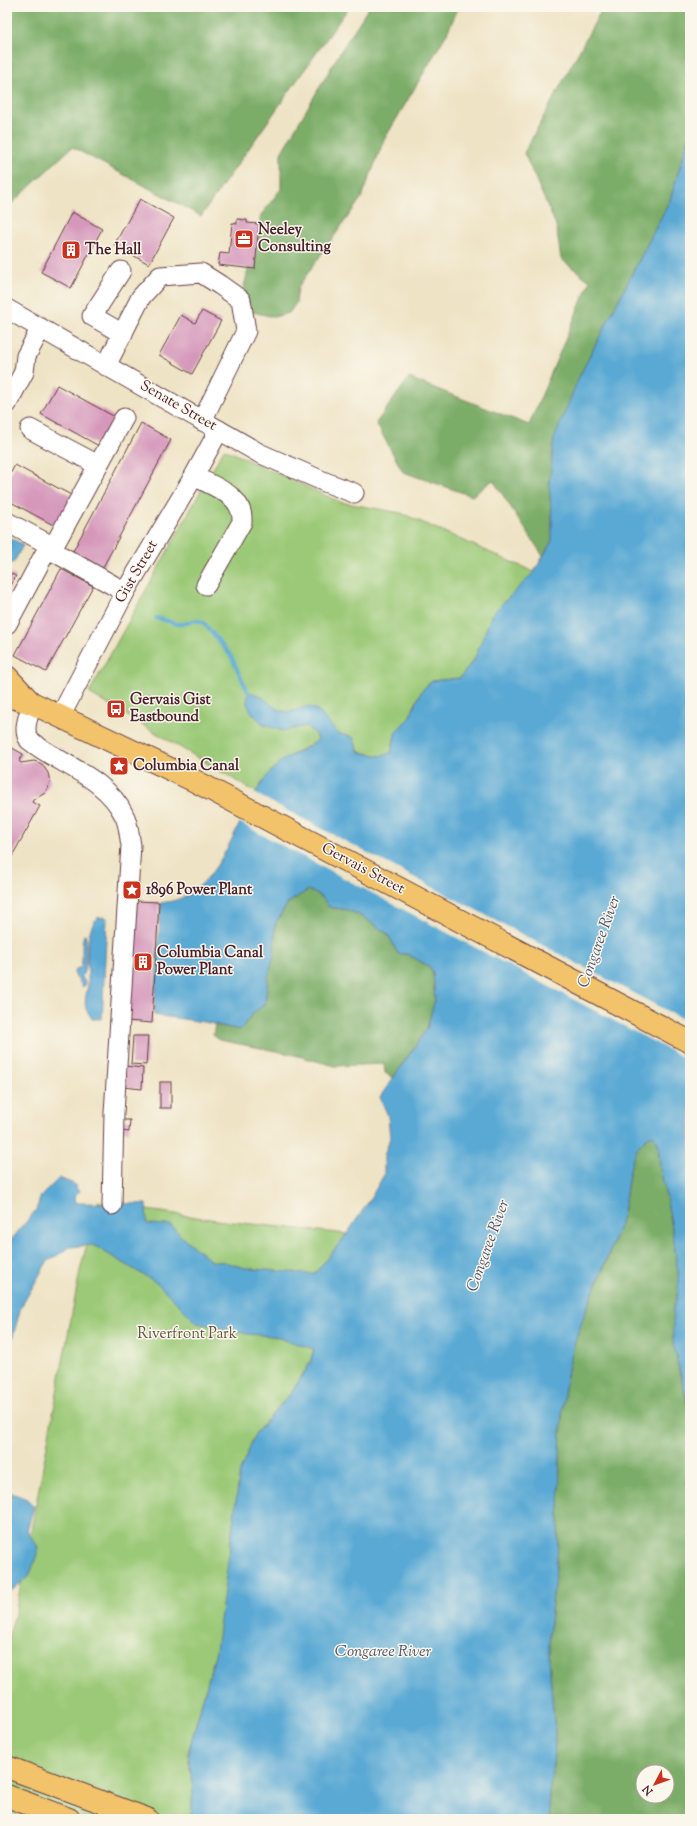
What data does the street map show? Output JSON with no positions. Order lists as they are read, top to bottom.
{
  "streets": {
    "main road": ["Gervais Street"],
    "street": ["Senate Street", "Gist Street"]
  },
  "crossings": [
    ["Senate Street", "Gist Street"],
    ["Gist Street", "Gervais Street"]
  ],
  "water": ["Congaree River"],
  "parks": ["Riverfront Park"],
  "places": {
    "office": ["Neeley Consulting"],
    "building": ["The Hall", "Columbia Canal Power Plant"],
    "bus stop": ["Gervais Gist Eastbound"],
    "place": ["Columbia Canal", "1896 Power Plant"]
  },
  "north": "bottom left"
}
